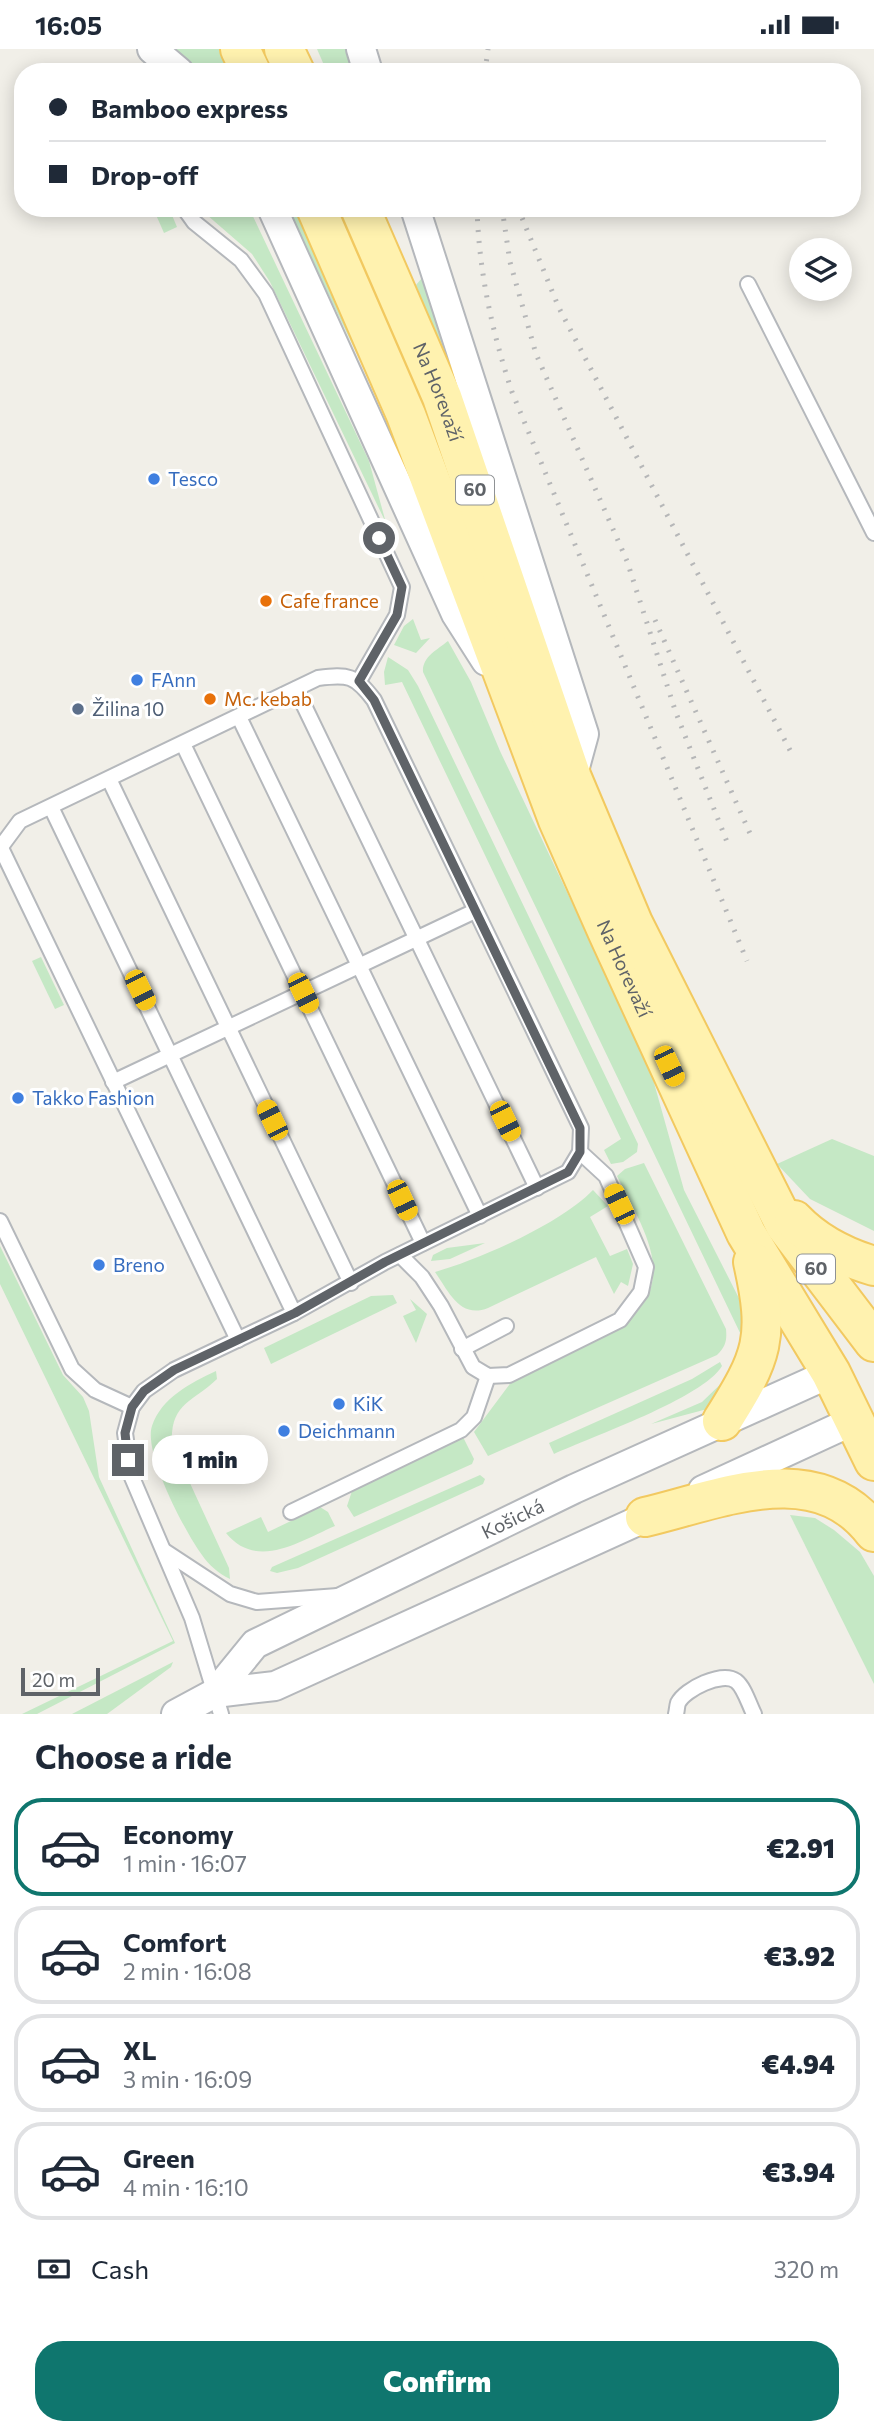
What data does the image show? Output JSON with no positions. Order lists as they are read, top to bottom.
{
  "streets": {
    "main road": ["Na Horevaží", "60"],
    "street": ["Košická"]
  },
  "crossings": [
    ["Na Horevaží", "60"],
    ["Na Horevaží", "Košická"],
    ["60", "Košická"]
  ],
  "places": [
    "Tesco",
    "Cafe france",
    "FAnn",
    "Mc. kebab",
    "Žilina 10",
    "Takko Fashion",
    "Breno",
    "KiK",
    "Deichmann"
  ],
  "scale_bar": "20 m",
  "page": {
    "status": "16:05",
    "banner": ["Bamboo express", "Drop-off"],
    "bubble": "1 min",
    "scale": "20 m",
    "heading": "Choose a ride",
    "list": [
      {
        "name": "Economy",
        "note": "1 min · 16:07",
        "value": "€2.91"
      },
      {
        "name": "Comfort",
        "note": "2 min · 16:08",
        "value": "€3.92"
      },
      {
        "name": "XL",
        "note": "3 min · 16:09",
        "value": "€4.94"
      },
      {
        "name": "Green",
        "note": "4 min · 16:10",
        "value": "€3.94"
      }
    ],
    "pay": ["Cash", "320 m"],
    "buttons": "Confirm"
  }
}
